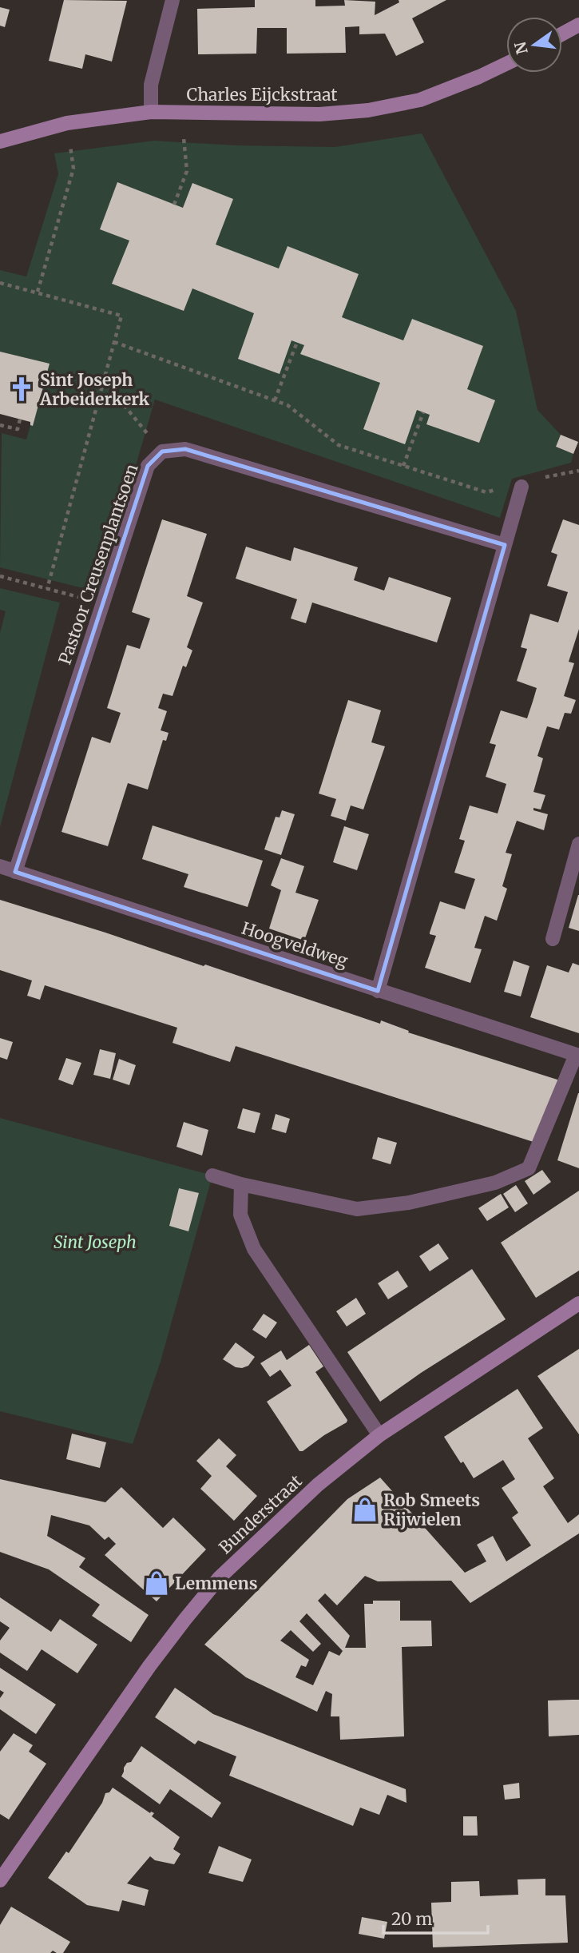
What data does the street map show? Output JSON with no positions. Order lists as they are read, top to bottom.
{
  "streets": {
    "street": [
      "Charles Eijckstraat",
      "Pastoor Creusenplantsoen",
      "Hoogveldweg",
      "Bunderstraat"
    ]
  },
  "crossings": [
    ["Pastoor Creusenplantsoen", "Hoogveldweg"]
  ],
  "parks": ["Sint Joseph"],
  "places": {
    "church": ["Sint Joseph Arbeiderkerk"],
    "shop": ["Rob Smeets Rijwielen", "Lemmens"]
  },
  "scale_bar": "20 m",
  "north": "left"
}
